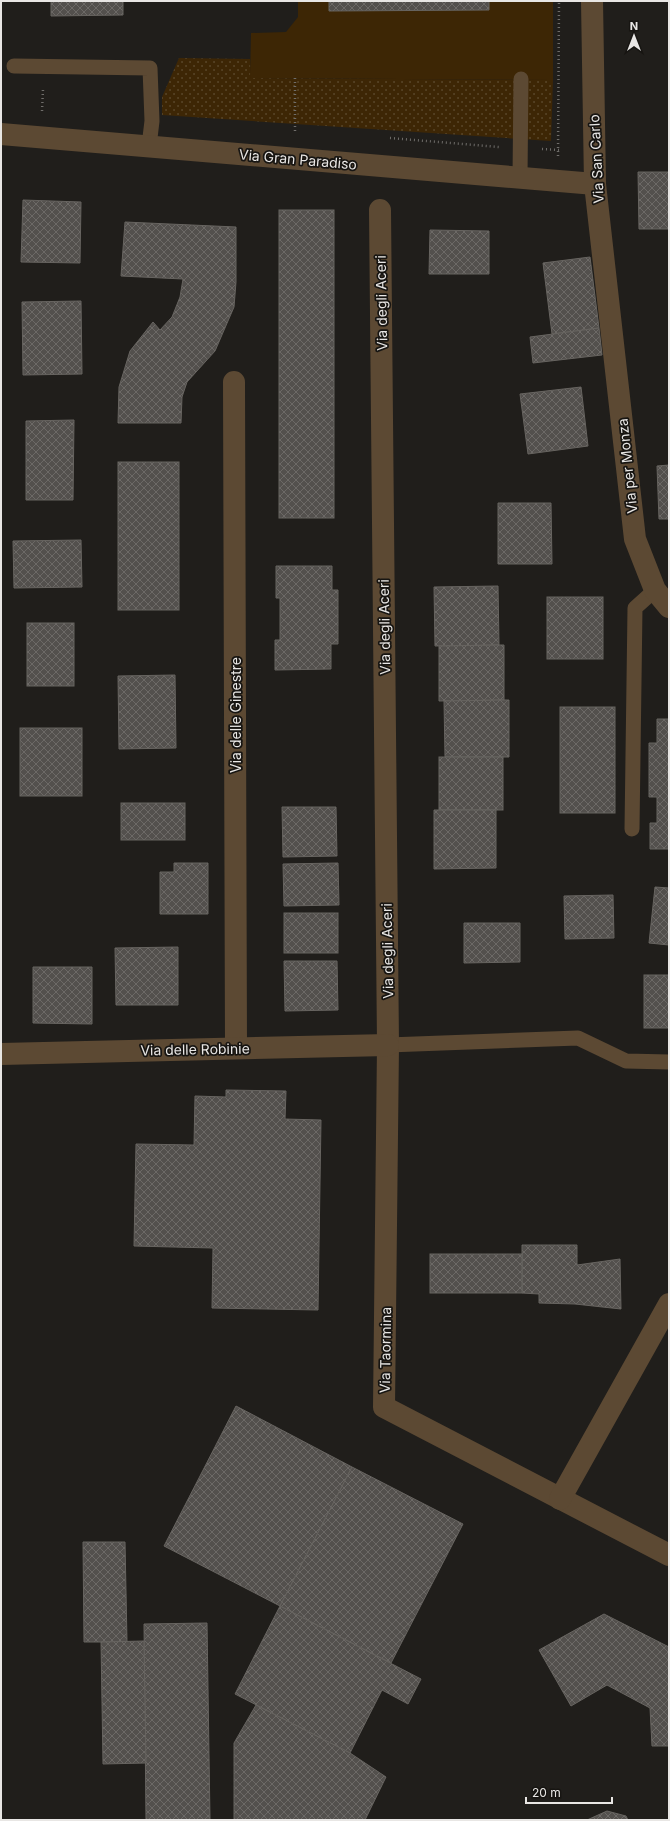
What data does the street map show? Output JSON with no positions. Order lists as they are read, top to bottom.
{
  "streets": {
    "street": [
      "Via Gran Paradiso",
      "Via San Carlo",
      "Via degli Aceri",
      "Via per Monza",
      "Via delle Ginestre",
      "Via delle Robinie",
      "Via Taormina"
    ]
  },
  "crossings": [
    ["Via Gran Paradiso", "Via San Carlo"],
    ["Via San Carlo", "Via per Monza"],
    ["Via degli Aceri", "Via delle Robinie"],
    ["Via degli Aceri", "Via Taormina"],
    ["Via delle Ginestre", "Via delle Robinie"],
    ["Via delle Robinie", "Via Taormina"]
  ],
  "scale_bar": "20 m",
  "north": "top"
}
